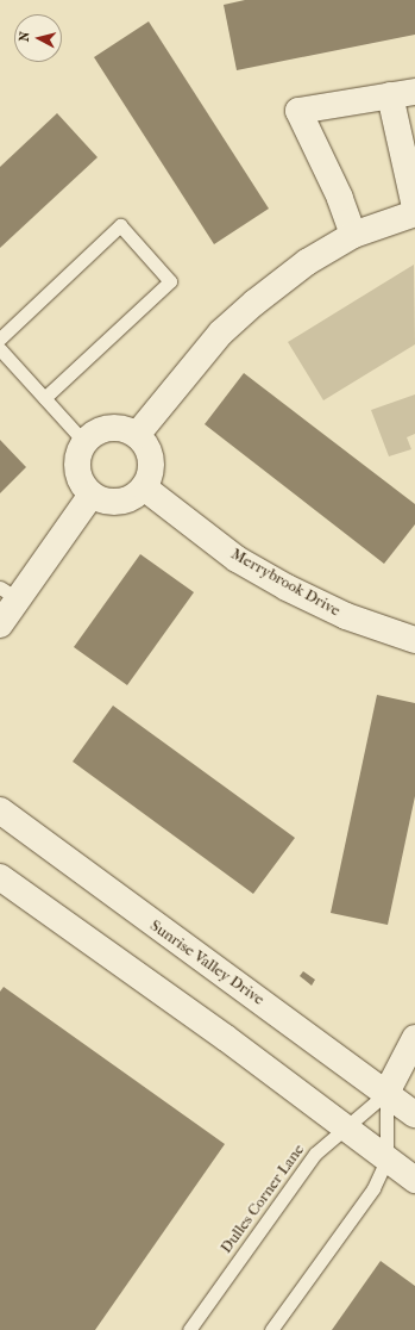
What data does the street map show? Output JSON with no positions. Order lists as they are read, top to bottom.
{
  "streets": {
    "street": ["Merrybrook Drive", "Sunrise Valley Drive"],
    "lane": ["Dulles Corner Lane"]
  },
  "crossings": [
    ["Sunrise Valley Drive", "Dulles Corner Lane"]
  ],
  "north": "left"
}
